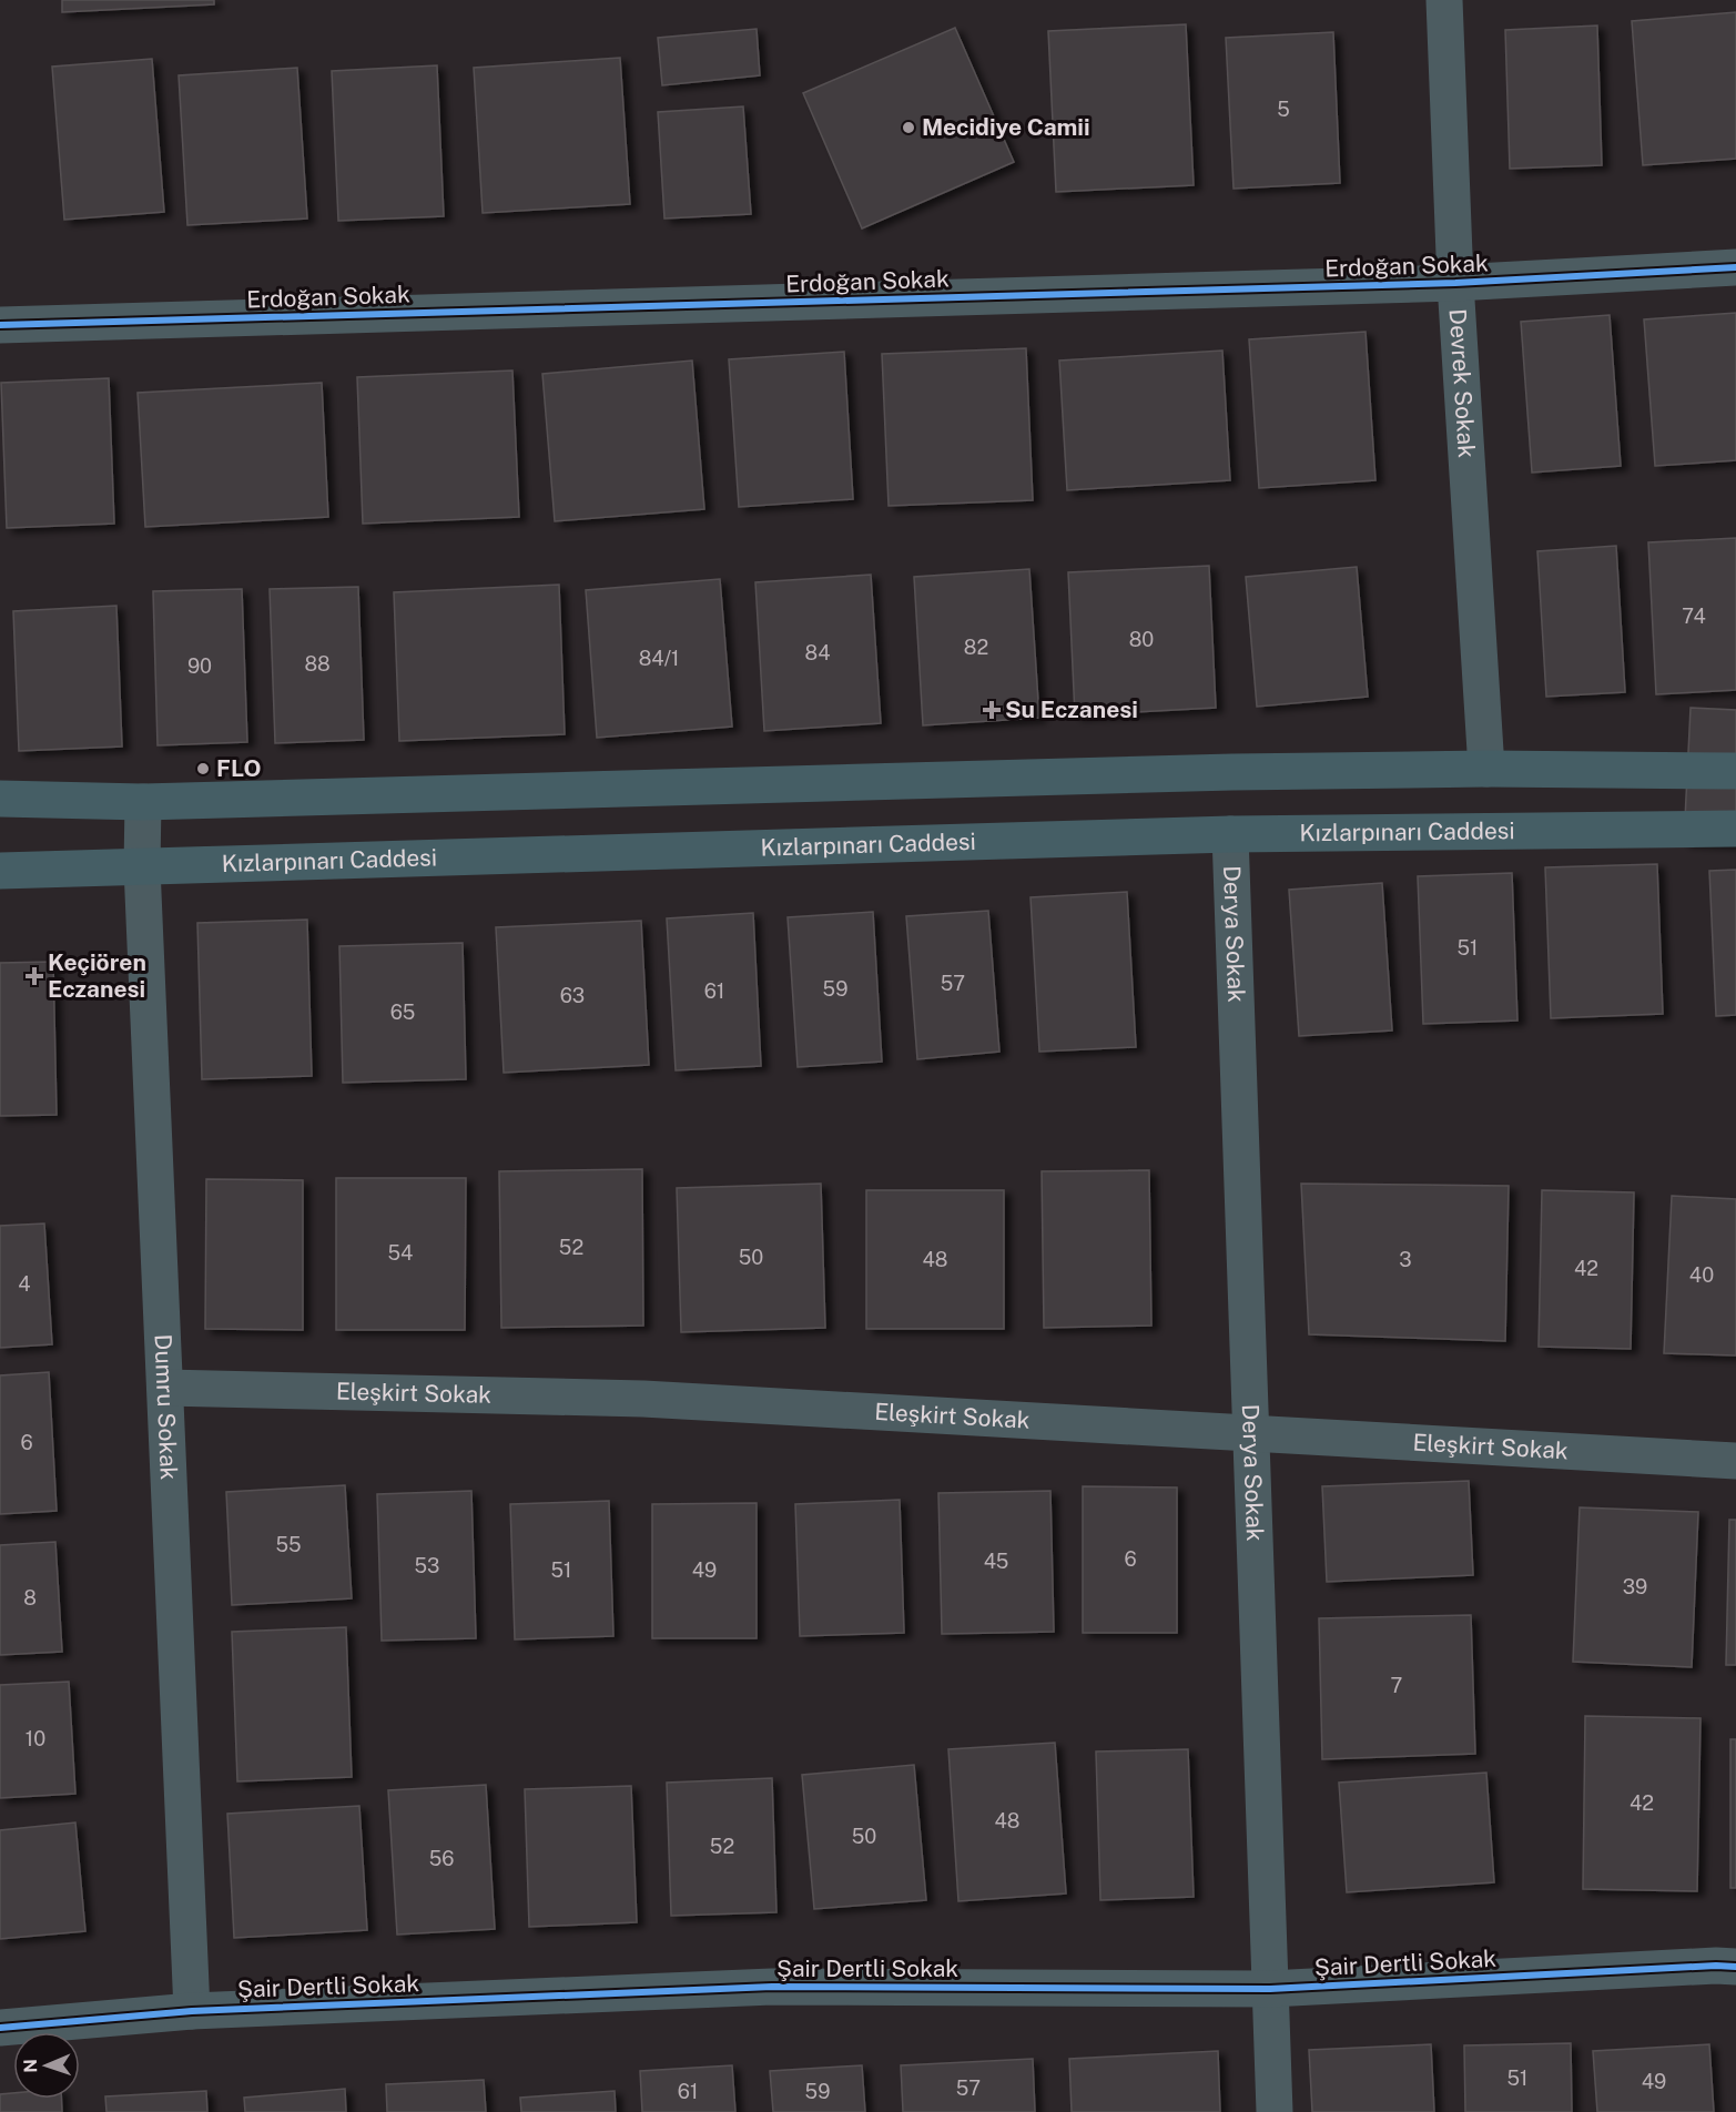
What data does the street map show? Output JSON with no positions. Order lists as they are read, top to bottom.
{
  "streets": {
    "main road": ["Kızlarpınarı Caddesi"],
    "street": [
      "Erdoğan Sokak",
      "Devrek Sokak",
      "Derya Sokak",
      "Eleşkirt Sokak",
      "Dumru Sokak",
      "Şair Dertli Sokak"
    ]
  },
  "crossings": [
    ["Erdoğan Sokak", "Devrek Sokak"],
    ["Kızlarpınarı Caddesi", "Derya Sokak"],
    ["Kızlarpınarı Caddesi", "Dumru Sokak"],
    ["Derya Sokak", "Eleşkirt Sokak"],
    ["Derya Sokak", "Şair Dertli Sokak"],
    ["Eleşkirt Sokak", "Dumru Sokak"],
    ["Dumru Sokak", "Şair Dertli Sokak"]
  ],
  "places": {
    "other": ["Mecidiye Camii", "FLO"],
    "health": ["Su Eczanesi", "Keçiören Eczanesi"]
  },
  "house_numbers": [
    "5",
    "74",
    "80",
    "82",
    "84",
    "84/1",
    "88",
    "90",
    "51",
    "57",
    "59",
    "61",
    "63",
    "65",
    "52",
    "54",
    "50",
    "48",
    "3",
    "42",
    "40",
    "4",
    "6",
    "55",
    "6",
    "45",
    "53",
    "51",
    "49",
    "39",
    "8",
    "7",
    "10",
    "42",
    "48",
    "50",
    "52",
    "56",
    "51",
    "49",
    "57",
    "61",
    "59"
  ],
  "north": "left"
}
